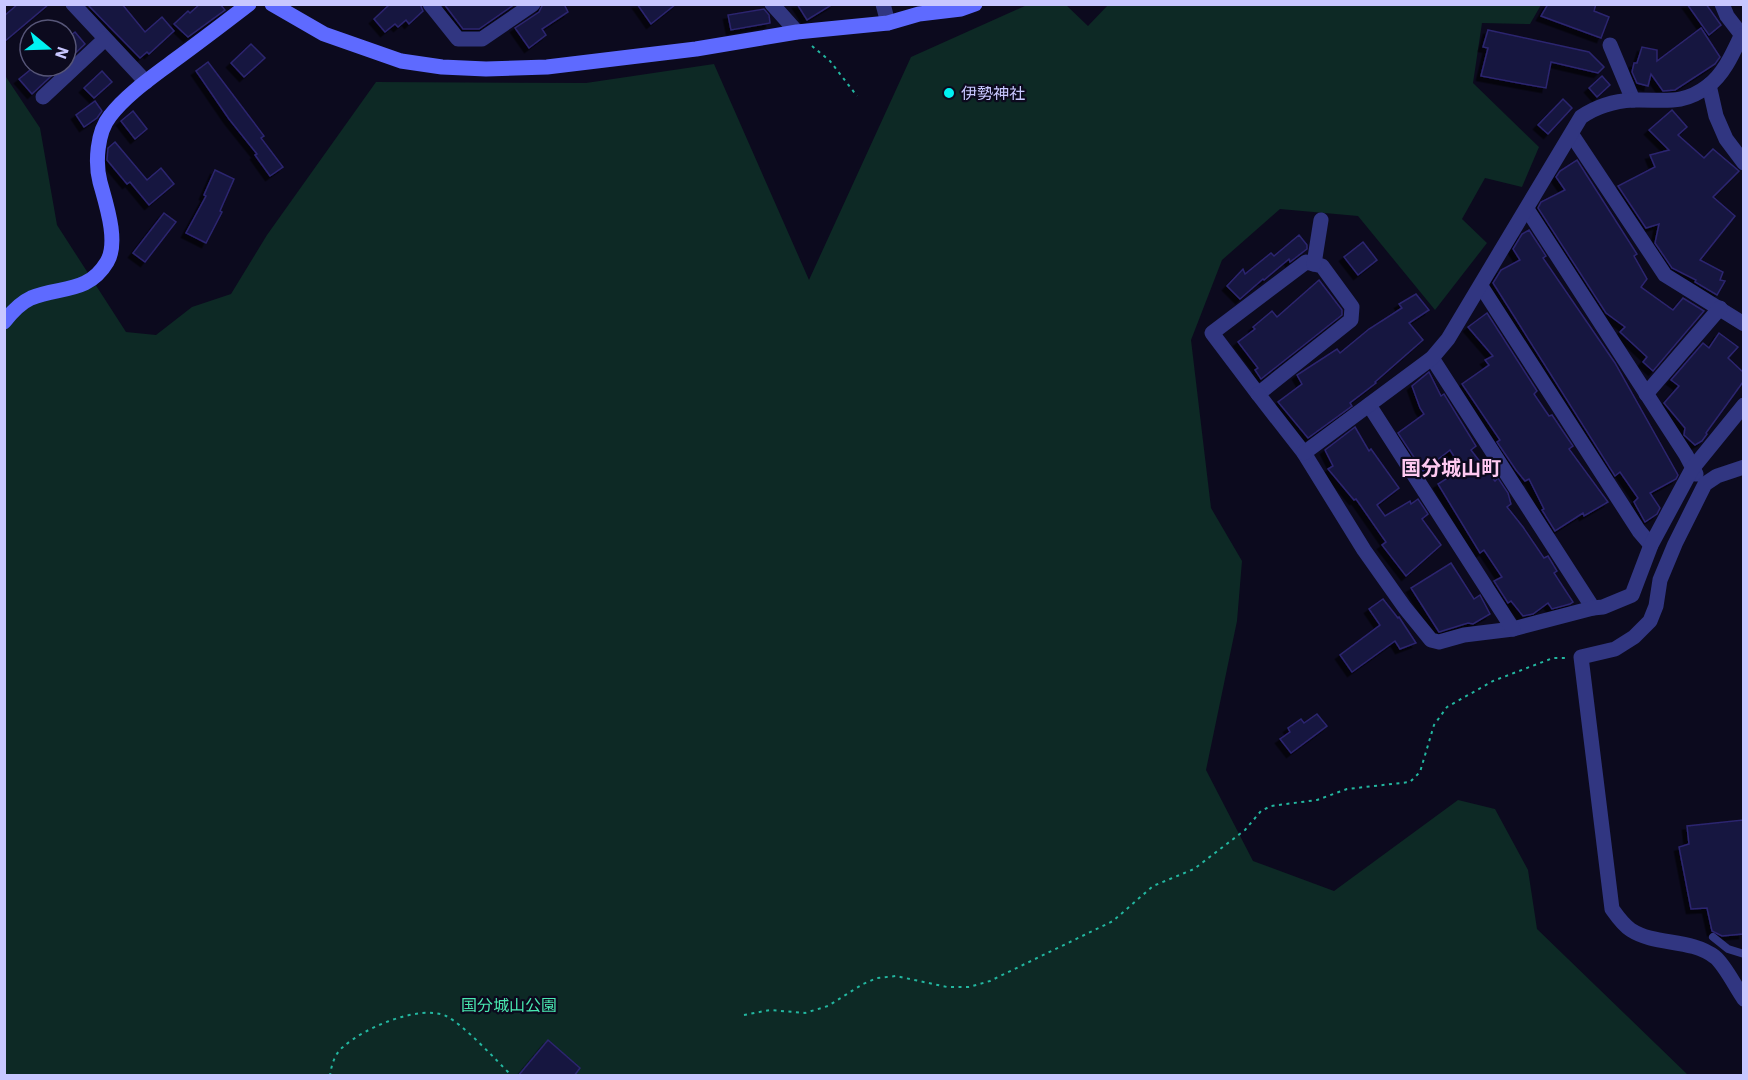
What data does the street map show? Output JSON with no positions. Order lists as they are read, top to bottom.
{
  "districts": ["国分城山町"],
  "parks": ["国分城山公園"],
  "places": ["伊勢神社"],
  "north": "right"
}
